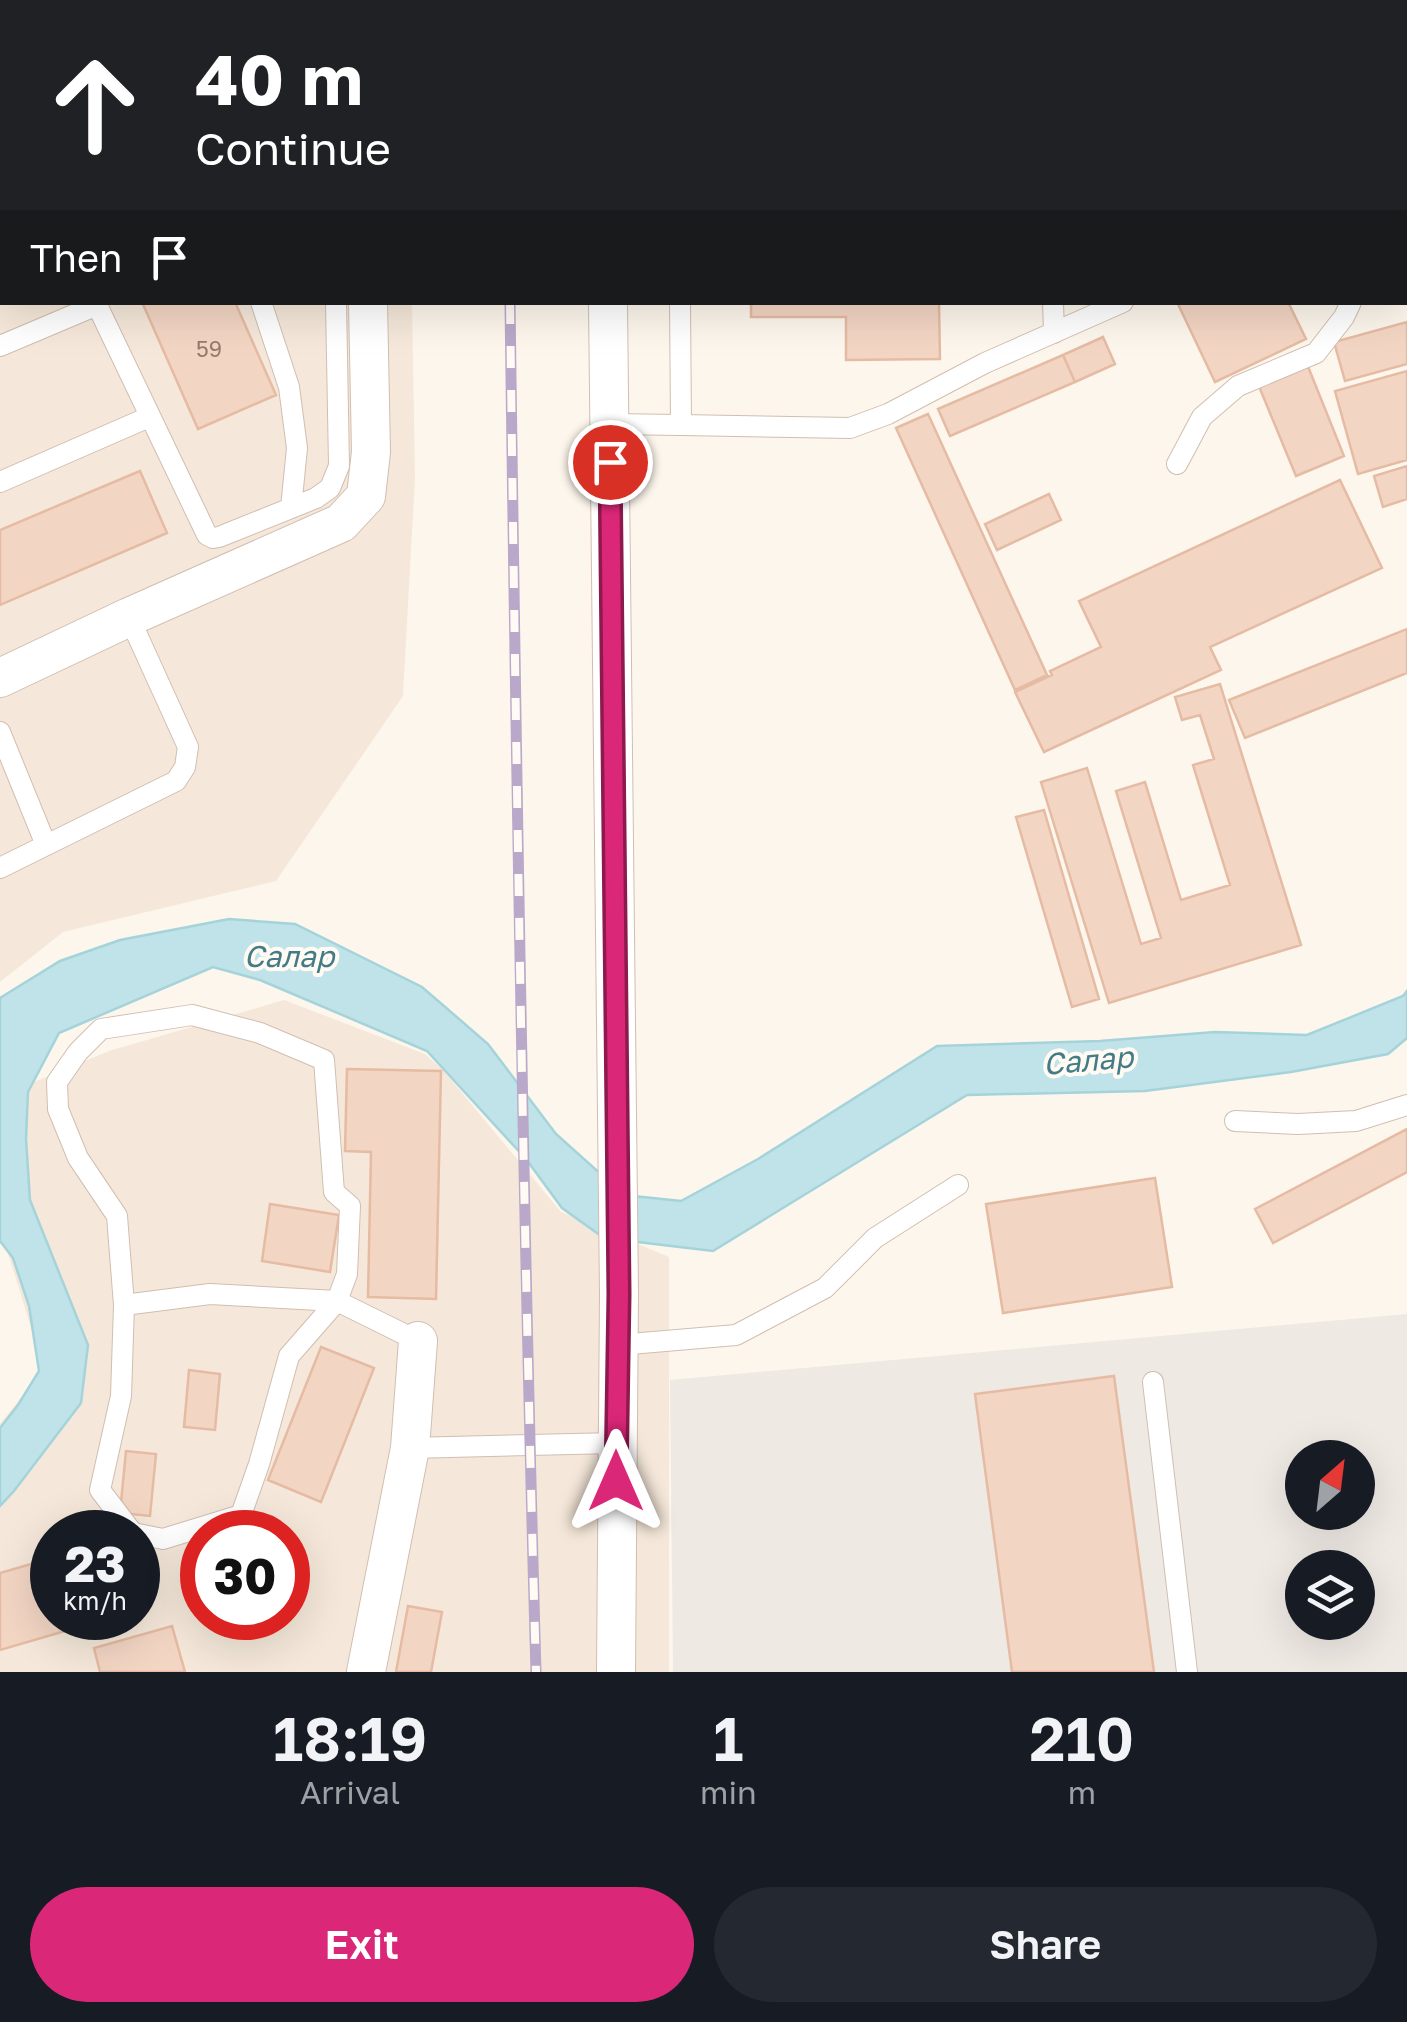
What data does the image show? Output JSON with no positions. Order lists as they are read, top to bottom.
{
  "water": ["Салар"],
  "house_numbers": ["59"],
  "north": "top right",
  "page": {
    "turn": ["40 m", "Continue"],
    "then": "Then",
    "speed": "23 km/h",
    "limit": "30",
    "eta": [
      "18:19",
      "Arrival",
      "1",
      "min",
      "210",
      "m"
    ],
    "buttons": ["Exit", "Share"]
  }
}
